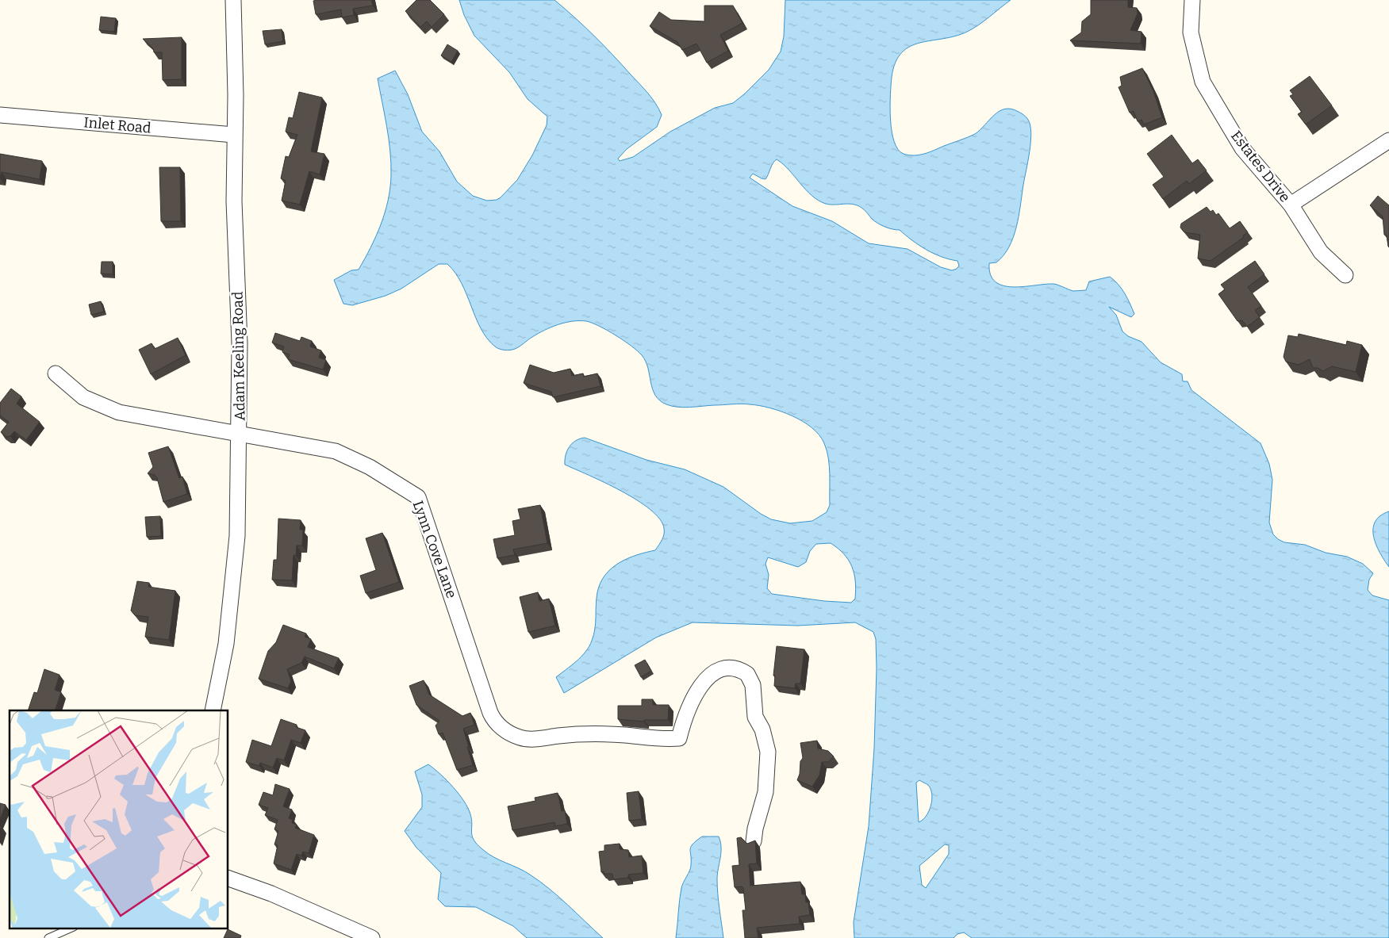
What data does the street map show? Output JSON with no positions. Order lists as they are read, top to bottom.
{
  "streets": {
    "street": [
      "Inlet Road",
      "Estates Drive",
      "Adam Keeling Road",
      "Lynn Cove Lane"
    ]
  },
  "crossings": [
    ["Inlet Road", "Adam Keeling Road"],
    ["Adam Keeling Road", "Lynn Cove Lane"]
  ]
}
